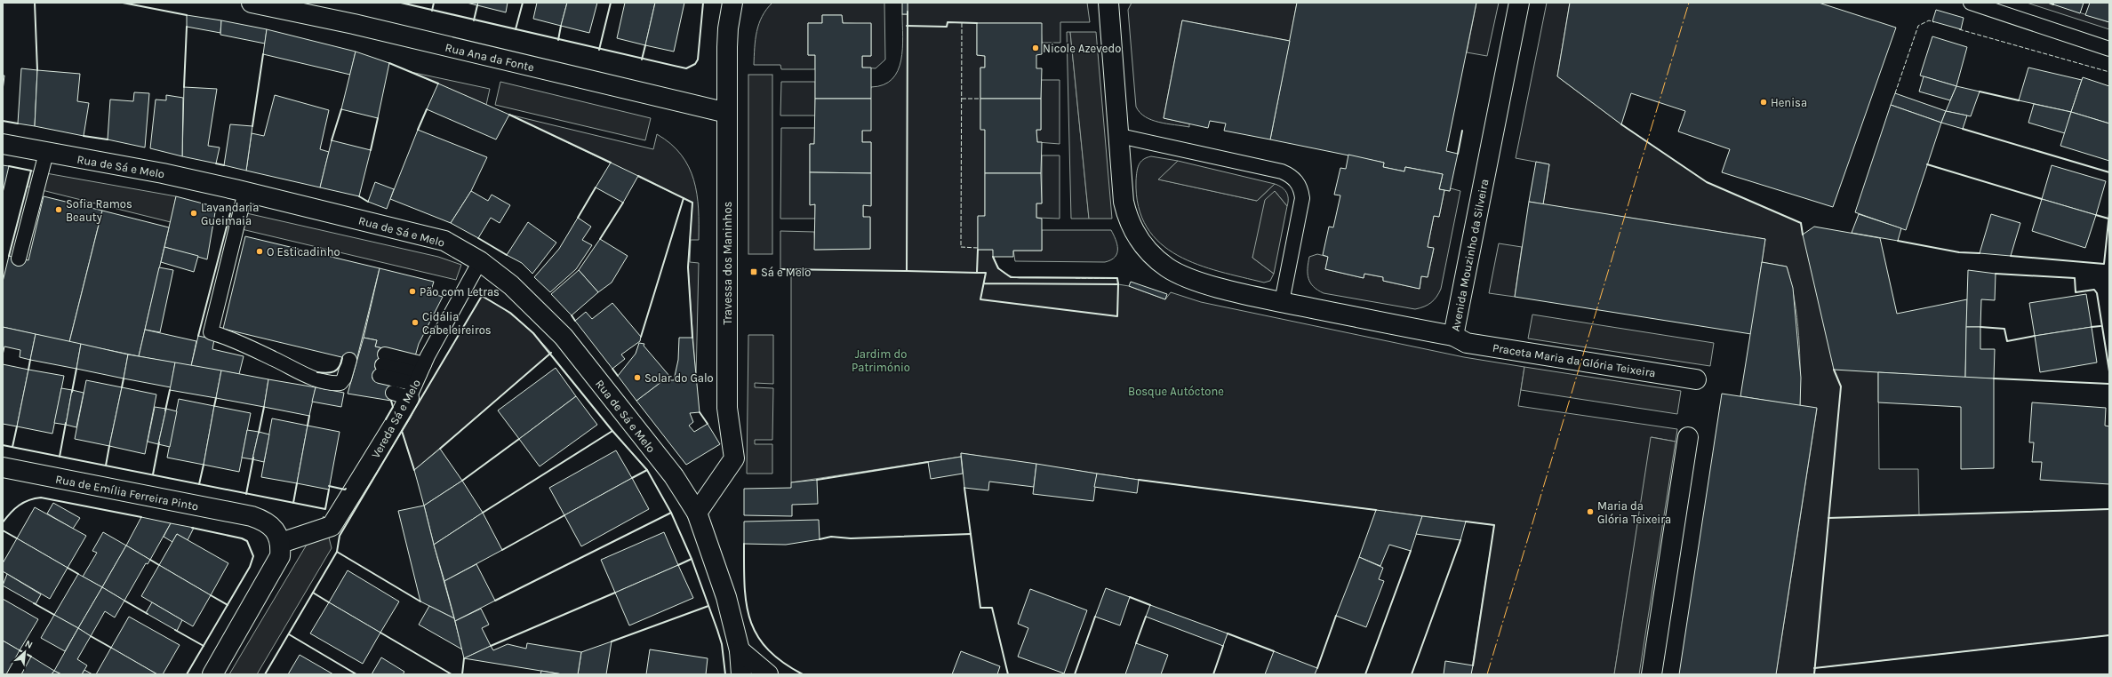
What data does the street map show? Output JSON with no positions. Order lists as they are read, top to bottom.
{
  "streets": {
    "street": [
      "Rua Ana da Fonte",
      "Rua de Sá e Melo",
      "Avenida Mouzinho da Silveira",
      "Travessa dos Maninhos",
      "Praceta Maria da Glória Teixeira",
      "Vereda Sá e Melo",
      "Rua de Emília Ferreira Pinto"
    ]
  },
  "crossings": [
    ["Rua Ana da Fonte", "Travessa dos Maninhos"],
    ["Rua de Sá e Melo", "Travessa dos Maninhos"],
    ["Rua de Sá e Melo", "Vereda Sá e Melo"],
    ["Avenida Mouzinho da Silveira", "Praceta Maria da Glória Teixeira"],
    ["Vereda Sá e Melo", "Rua de Emília Ferreira Pinto"]
  ],
  "parks": ["Jardim do Património", "Bosque Autóctone"],
  "places": {
    "other": [
      "Nicole Azevedo",
      "Henisa",
      "Sofia Ramos Beauty",
      "Lavandaria Gueimaia",
      "O Esticadinho",
      "Pão com Letras",
      "Cidália Cabeleireiros",
      "Solar do Galo",
      "Maria da Glória Teixeira"
    ],
    "transit": ["Sá e Melo"]
  },
  "north": "top right"
}
